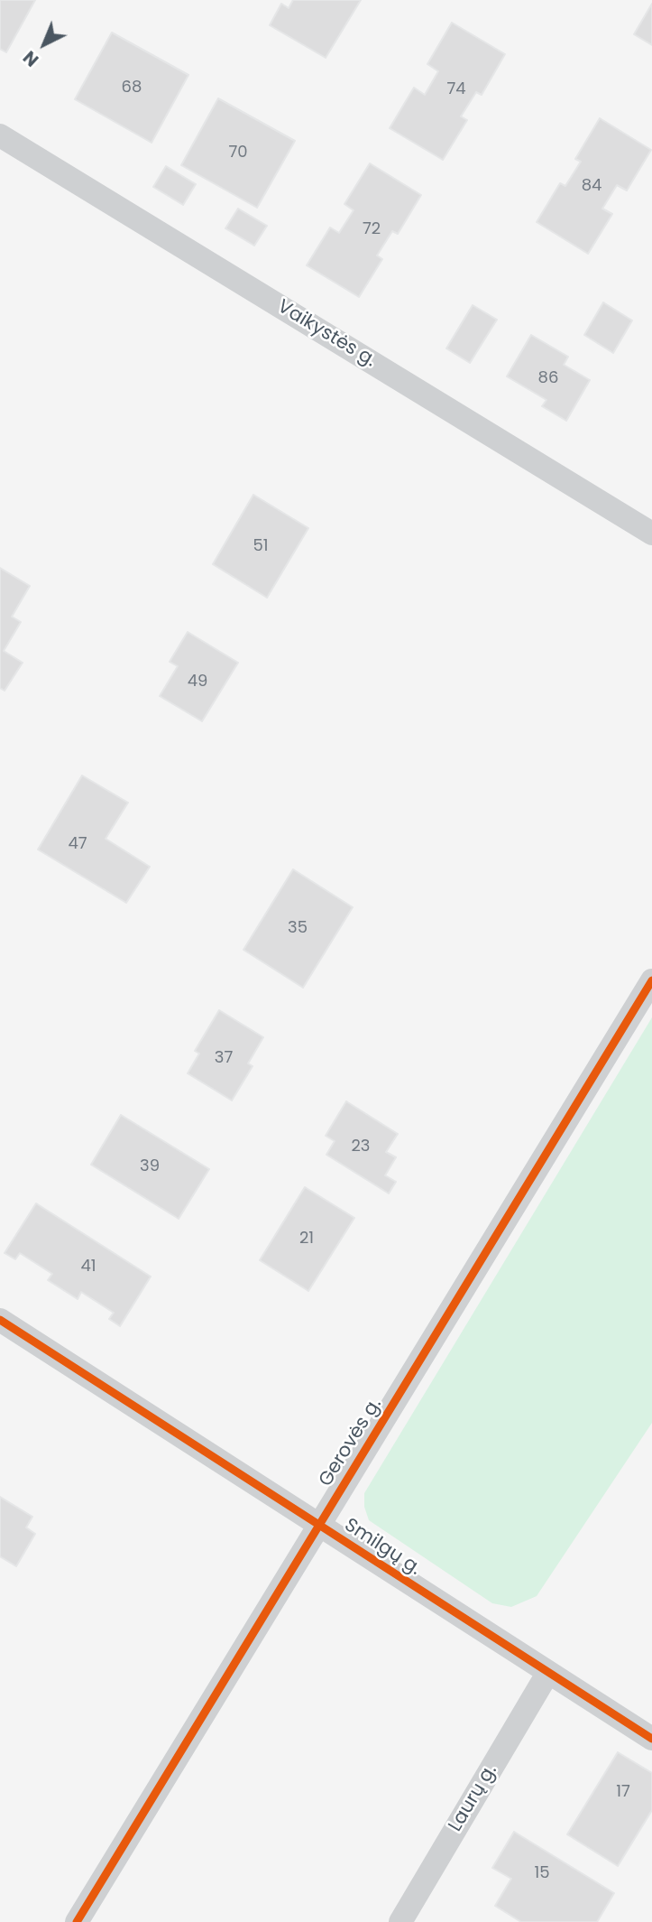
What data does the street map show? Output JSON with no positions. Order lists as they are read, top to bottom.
{
  "streets": {
    "street": [
      "Vaikystės g.",
      "Gerovės g.",
      "Smilgų g.",
      "Laurų g."
    ]
  },
  "crossings": [
    ["Gerovės g.", "Smilgų g."],
    ["Smilgų g.", "Laurų g."]
  ],
  "house_numbers": [
    "68",
    "74",
    "70",
    "84",
    "72",
    "86",
    "51",
    "49",
    "47",
    "35",
    "37",
    "23",
    "39",
    "21",
    "41",
    "17",
    "15"
  ],
  "north": "bottom left"
}
